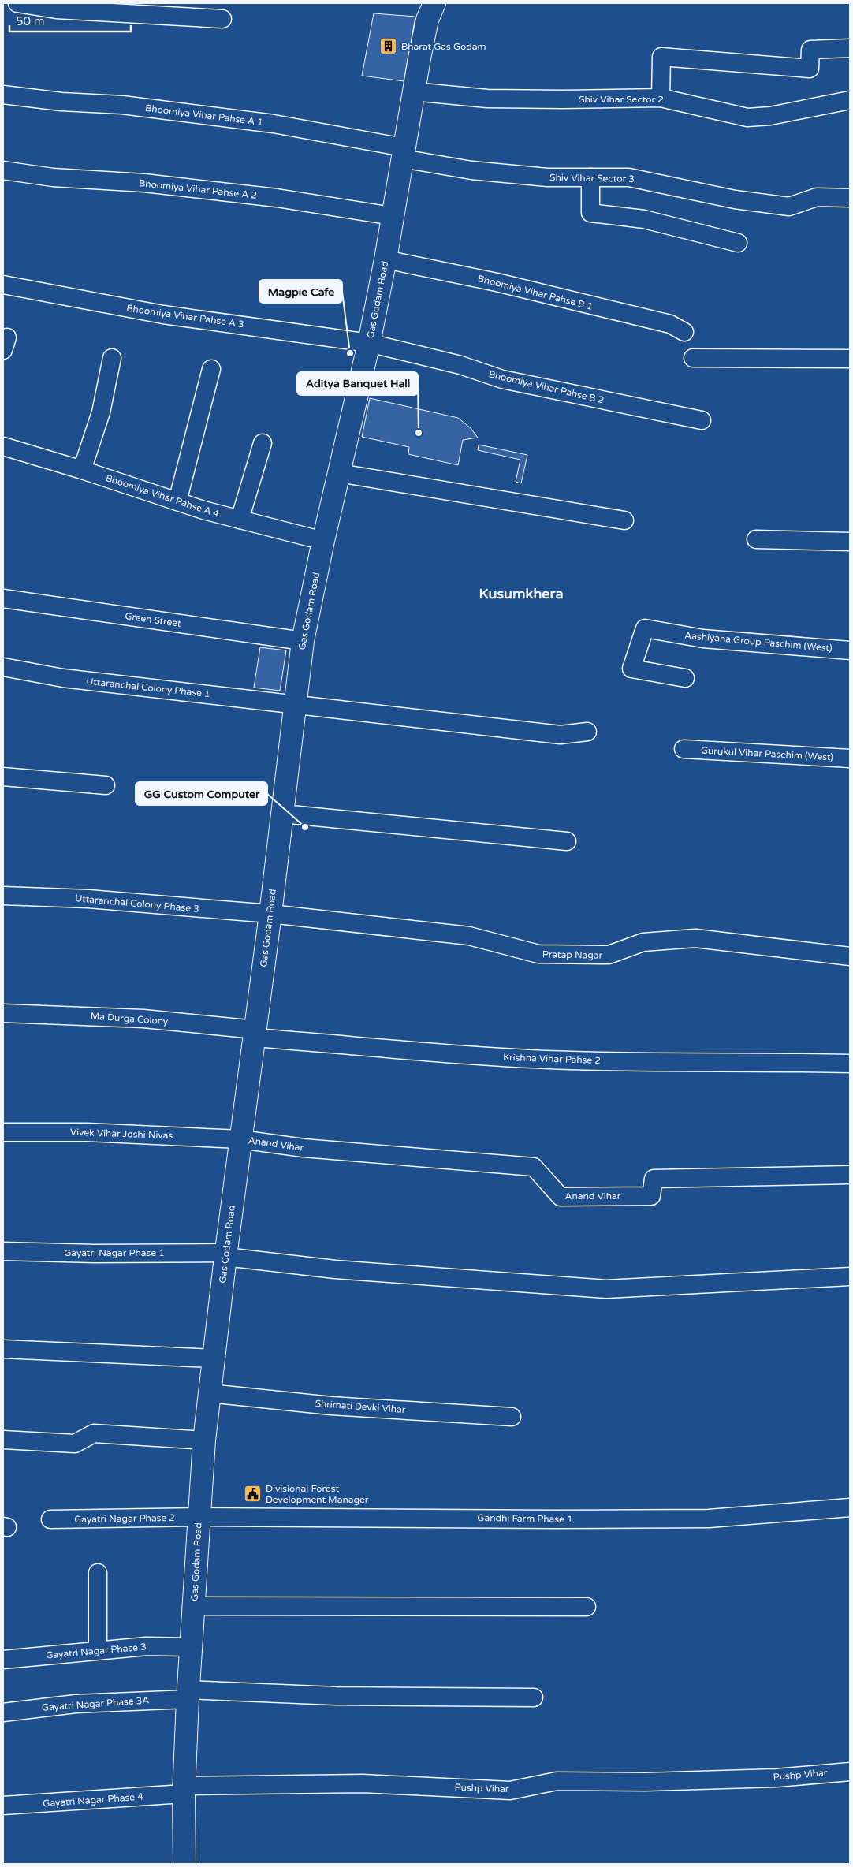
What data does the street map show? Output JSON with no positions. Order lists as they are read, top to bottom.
{
  "streets": {
    "main road": ["Gas Godam Road"],
    "street": [
      "Shiv Vihar Sector 2",
      "Bhoomiya Vihar Pahse A 1",
      "Shiv Vihar Sector 3",
      "Bhoomiya Vihar Pahse A 2",
      "Bhoomiya Vihar Pahse B 1",
      "Bhoomiya Vihar Pahse A 3",
      "Bhoomiya Vihar Pahse B 2",
      "Bhoomiya Vihar Pahse A 4",
      "Green Street",
      "Aashiyana Group Paschim (West)",
      "Uttaranchal Colony Phase 1",
      "Gurukul Vihar Paschim (West)",
      "Uttaranchal Colony Phase 3",
      "Pratap Nagar",
      "Ma Durga Colony",
      "Krishna Vihar Pahse 2",
      "Vivek Vihar Joshi Nivas",
      "Anand Vihar",
      "Gayatri Nagar Phase 1",
      "Shrimati Devki Vihar",
      "Gayatri Nagar Phase 2",
      "Gandhi Farm Phase 1",
      "Gayatri Nagar Phase 3",
      "Gayatri Nagar Phase 3A",
      "Pushp Vihar",
      "Gayatri Nagar Phase 4"
    ]
  },
  "crossings": [
    ["Shiv Vihar Sector 2", "Gas Godam Road"],
    ["Bhoomiya Vihar Pahse A 1", "Shiv Vihar Sector 3"],
    ["Bhoomiya Vihar Pahse A 1", "Gas Godam Road"],
    ["Shiv Vihar Sector 3", "Gas Godam Road"],
    ["Bhoomiya Vihar Pahse A 2", "Gas Godam Road"],
    ["Bhoomiya Vihar Pahse B 1", "Gas Godam Road"],
    ["Gas Godam Road", "Bhoomiya Vihar Pahse A 3"],
    ["Gas Godam Road", "Bhoomiya Vihar Pahse B 2"],
    ["Gas Godam Road", "Bhoomiya Vihar Pahse A 4"],
    ["Gas Godam Road", "Green Street"],
    ["Gas Godam Road", "Uttaranchal Colony Phase 1"],
    ["Gas Godam Road", "Uttaranchal Colony Phase 3"],
    ["Gas Godam Road", "Pratap Nagar"],
    ["Gas Godam Road", "Ma Durga Colony"],
    ["Gas Godam Road", "Krishna Vihar Pahse 2"],
    ["Gas Godam Road", "Vivek Vihar Joshi Nivas"],
    ["Gas Godam Road", "Anand Vihar"],
    ["Gas Godam Road", "Gayatri Nagar Phase 1"],
    ["Gas Godam Road", "Shrimati Devki Vihar"],
    ["Gas Godam Road", "Gayatri Nagar Phase 2"],
    ["Gas Godam Road", "Gandhi Farm Phase 1"],
    ["Gas Godam Road", "Gayatri Nagar Phase 3"],
    ["Gas Godam Road", "Gayatri Nagar Phase 3A"],
    ["Gas Godam Road", "Pushp Vihar"],
    ["Gas Godam Road", "Gayatri Nagar Phase 4"],
    ["Bhoomiya Vihar Pahse A 3", "Bhoomiya Vihar Pahse B 2"],
    ["Uttaranchal Colony Phase 3", "Pratap Nagar"],
    ["Ma Durga Colony", "Krishna Vihar Pahse 2"],
    ["Vivek Vihar Joshi Nivas", "Anand Vihar"],
    ["Gayatri Nagar Phase 2", "Gandhi Farm Phase 1"],
    ["Pushp Vihar", "Gayatri Nagar Phase 4"]
  ],
  "districts": ["Kusumkhera"],
  "places": {
    "building": ["Bharat Gas Godam"],
    "other": ["Magpie Cafe", "Aditya Banquet Hall", "GG Custom Computer"],
    "public building": ["Divisional Forest Development Manager"]
  },
  "scale_bar": "50 m"
}
